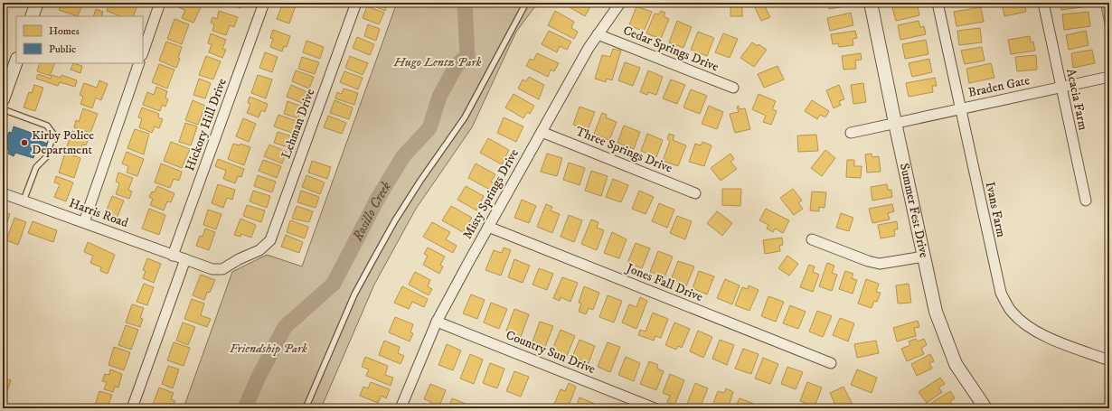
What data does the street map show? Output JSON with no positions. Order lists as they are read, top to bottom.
{
  "streets": {
    "street": [
      "Cedar Springs Drive",
      "Braden Gate",
      "Acacia Farm",
      "Lehman Drive",
      "Hickory Hill Drive",
      "Three Springs Drive",
      "Misty Springs Drive",
      "Ivans Farm",
      "Summer Fest Drive",
      "Harris Road",
      "Jones Fall Drive",
      "Country Sun Drive"
    ]
  },
  "crossings": [
    ["Cedar Springs Drive", "Misty Springs Drive"],
    ["Braden Gate", "Acacia Farm"],
    ["Braden Gate", "Ivans Farm"],
    ["Braden Gate", "Summer Fest Drive"],
    ["Lehman Drive", "Harris Road"],
    ["Hickory Hill Drive", "Harris Road"],
    ["Three Springs Drive", "Misty Springs Drive"],
    ["Misty Springs Drive", "Jones Fall Drive"],
    ["Misty Springs Drive", "Country Sun Drive"]
  ],
  "water": ["Rosillo Creek"],
  "parks": ["Hugo Lentz Park", "Friendship Park"],
  "places": ["Kirby Police Department"],
  "legend": ["Homes", "Public"]
}
